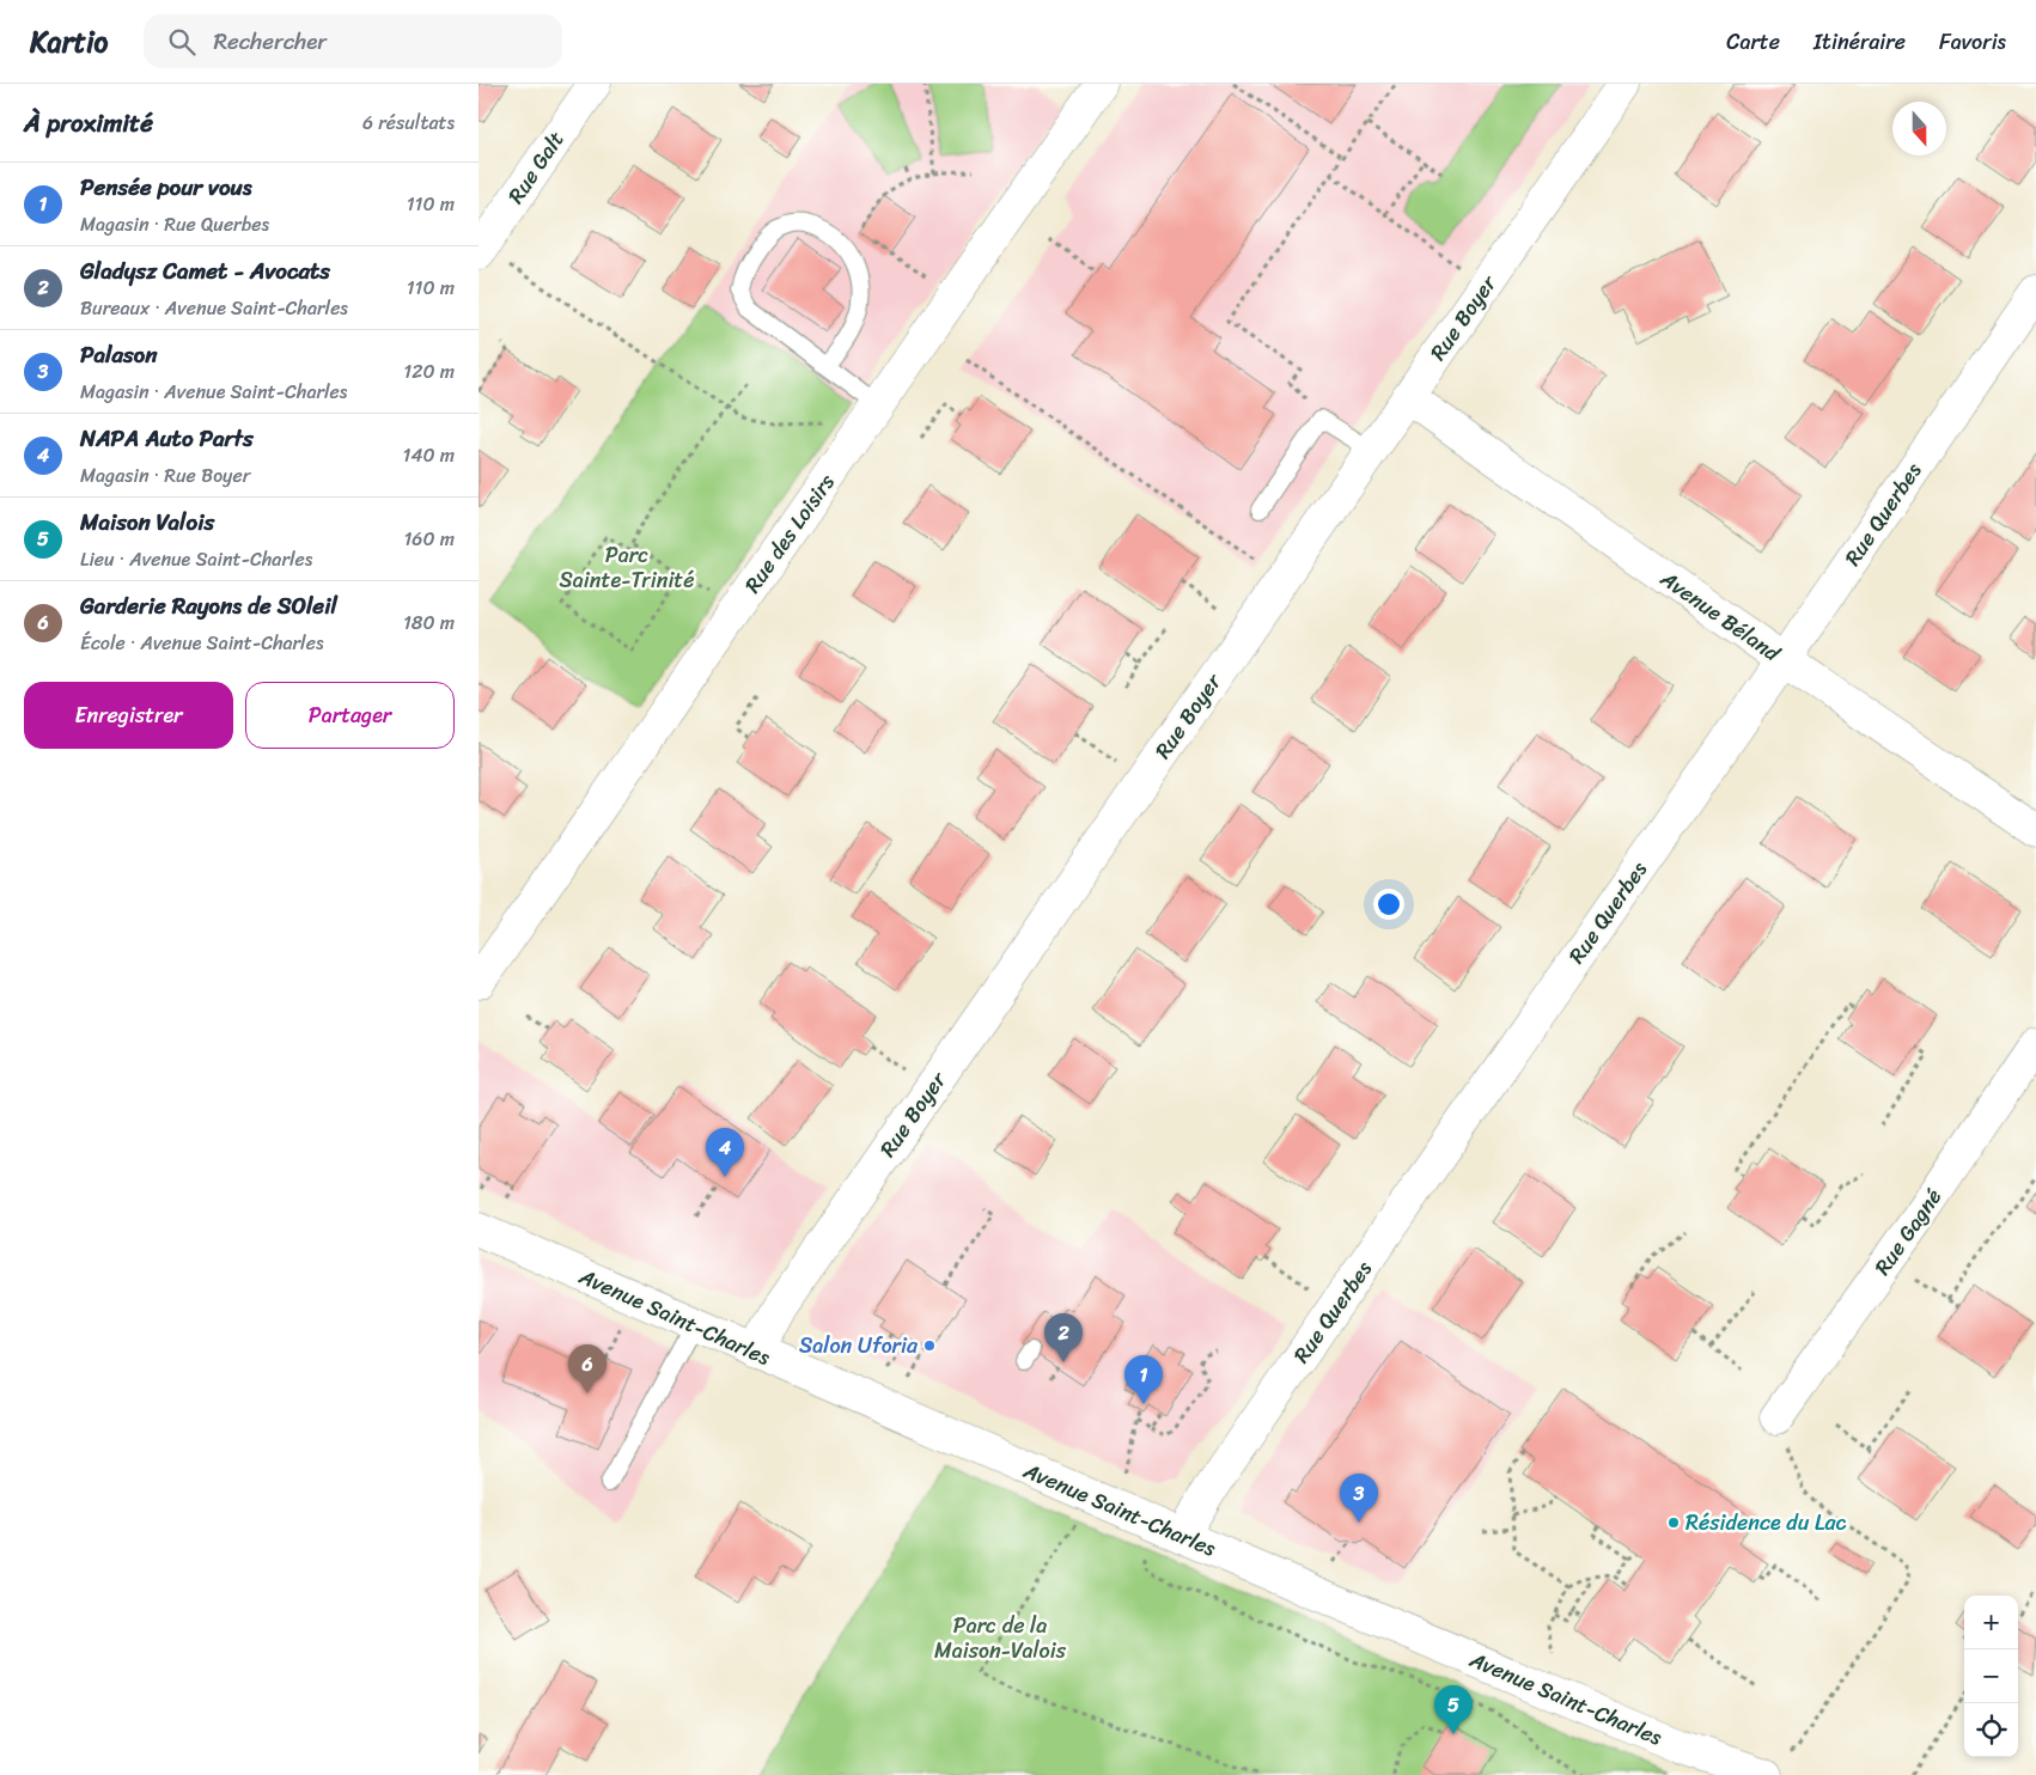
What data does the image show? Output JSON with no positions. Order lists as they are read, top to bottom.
{
  "streets": {
    "street": [
      "Rue Galt",
      "Rue Boyer",
      "Rue Querbes",
      "Rue des Loisirs",
      "Avenue Béland",
      "Rue Gagné",
      "Avenue Saint-Charles"
    ]
  },
  "crossings": [
    ["Rue Boyer", "Avenue Béland"],
    ["Rue Boyer", "Avenue Saint-Charles"],
    ["Rue Querbes", "Avenue Béland"],
    ["Rue Querbes", "Avenue Saint-Charles"]
  ],
  "parks": ["Parc Sainte-Trinité", "Parc de la Maison-Valois"],
  "places": ["Salon Uforia", "Résidence du Lac"],
  "north": "bottom",
  "page": {
    "header": "Kartio",
    "search": "Rechercher",
    "nav": ["Carte", "Itinéraire", "Favoris"],
    "heading": ["À proximité", "6 résultats"],
    "list": [
      {
        "mark": "1",
        "name": "Pensée pour vous",
        "note": "Magasin · Rue Querbes",
        "value": "110 m"
      },
      {
        "mark": "2",
        "name": "Gladysz Camet - Avocats",
        "note": "Bureaux · Avenue Saint-Charles",
        "value": "110 m"
      },
      {
        "mark": "3",
        "name": "Palason",
        "note": "Magasin · Avenue Saint-Charles",
        "value": "120 m"
      },
      {
        "mark": "4",
        "name": "NAPA Auto Parts",
        "note": "Magasin · Rue Boyer",
        "value": "140 m"
      },
      {
        "mark": "5",
        "name": "Maison Valois",
        "note": "Lieu · Avenue Saint-Charles",
        "value": "160 m"
      },
      {
        "mark": "6",
        "name": "Garderie Rayons de SOleil",
        "note": "École · Avenue Saint-Charles",
        "value": "180 m"
      }
    ],
    "buttons": ["Enregistrer", "Partager"],
    "pins": [
      "4",
      "2",
      "6",
      "1",
      "3",
      "5"
    ],
    "map_buttons": ["+", "−"]
  }
}
